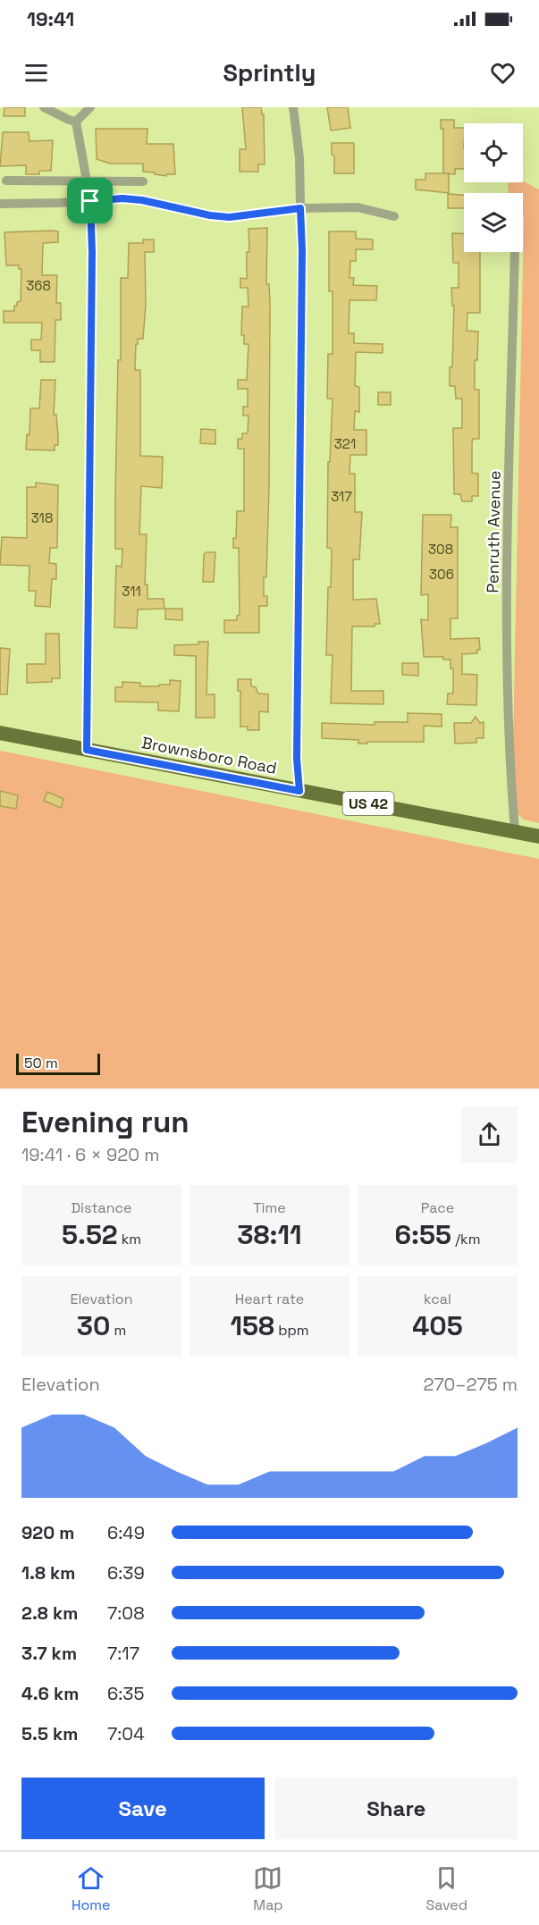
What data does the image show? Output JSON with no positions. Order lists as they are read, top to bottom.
{
  "streets": {
    "main road": ["Brownsboro Road", "US 42"],
    "street": ["Penruth Avenue"]
  },
  "crossings": [
    ["Penruth Avenue", "Brownsboro Road"]
  ],
  "house_numbers": [
    "368",
    "321",
    "317",
    "318",
    "308",
    "306",
    "311"
  ],
  "scale_bar": "50 m",
  "page": {
    "status": "19:41",
    "header": "Sprintly",
    "scale": "50 m",
    "heading": ["Evening run", "19:41 · 6 × 920 m"],
    "stats": [
      ["Distance", "5.52 km"],
      ["Time", "38:11"],
      ["Pace", "6:55 /km"],
      ["Elevation", "30 m"],
      ["Heart rate", "158 bpm"],
      ["kcal", "405"]
    ],
    "chart": ["Elevation", "270–275 m"],
    "list": [
      {
        "name": "920 m",
        "note": "6:49"
      },
      {
        "name": "1.8 km",
        "note": "6:39"
      },
      {
        "name": "2.8 km",
        "note": "7:08"
      },
      {
        "name": "3.7 km",
        "note": "7:17"
      },
      {
        "name": "4.6 km",
        "note": "6:35"
      },
      {
        "name": "5.5 km",
        "note": "7:04"
      }
    ],
    "buttons": ["Save", "Share"],
    "tabs": ["Home", "Map", "Saved"]
  }
}
